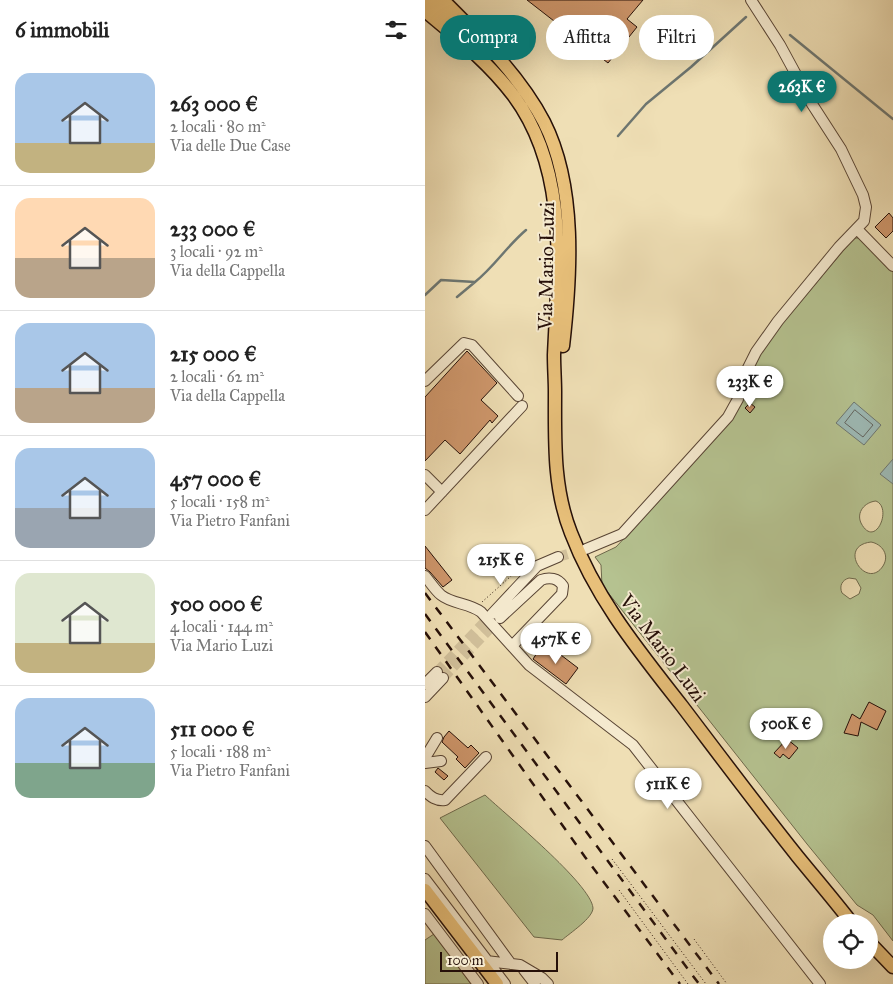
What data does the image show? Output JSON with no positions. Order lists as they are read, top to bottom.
{
  "streets": {
    "main road": ["Via Mario Luzi"]
  },
  "scale_bar": "100 m",
  "page": {
    "heading": "6 immobili",
    "chip": ["Compra", "Affitta", "Filtri"],
    "list": [
      {
        "name": "263 000 €",
        "note": "2 locali · 80 m² · Via delle Due Case"
      },
      {
        "name": "233 000 €",
        "note": "3 locali · 92 m² · Via della Cappella"
      },
      {
        "name": "215 000 €",
        "note": "2 locali · 62 m² · Via della Cappella"
      },
      {
        "name": "457 000 €",
        "note": "5 locali · 158 m² · Via Pietro Fanfani"
      },
      {
        "name": "500 000 €",
        "note": "4 locali · 144 m² · Via Mario Luzi"
      },
      {
        "name": "511 000 €",
        "note": "5 locali · 188 m² · Via Pietro Fanfani"
      }
    ],
    "price": [
      "263K €",
      "233K €",
      "215K €",
      "457K €",
      "500K €",
      "511K €"
    ],
    "scale": "100 m"
  }
}
